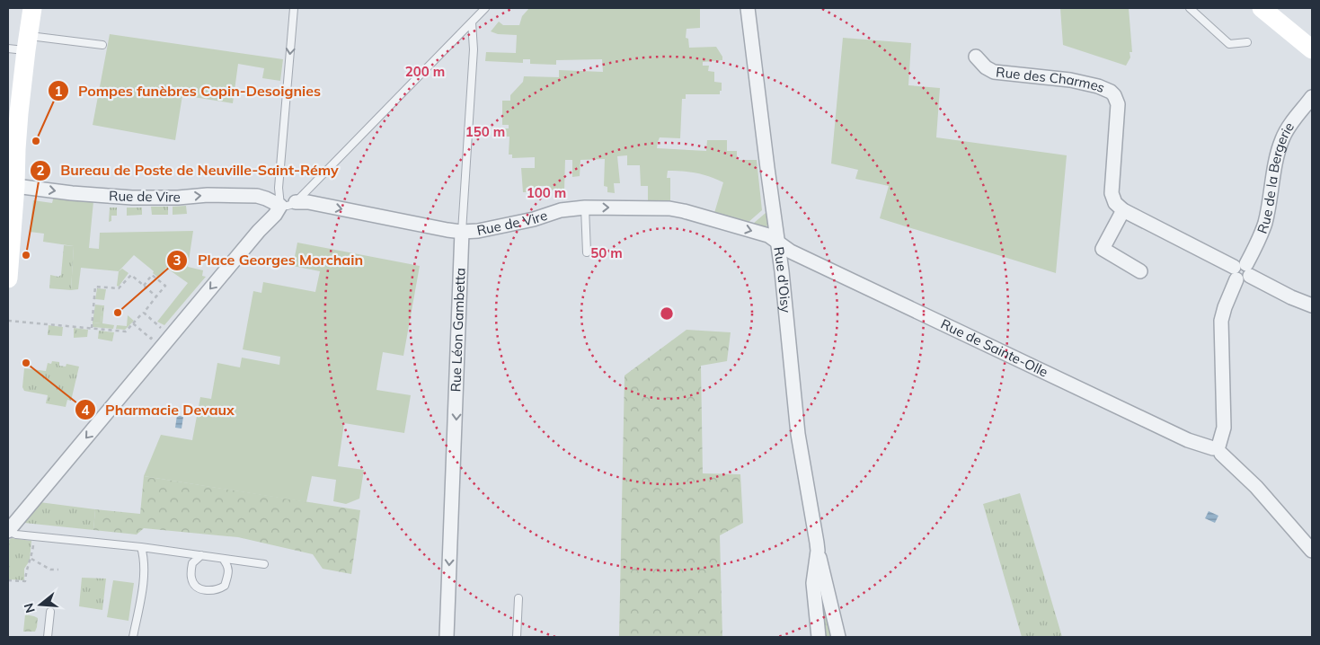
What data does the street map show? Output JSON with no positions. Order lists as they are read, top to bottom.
{
  "streets": {
    "street": [
      "Rue des Charmes",
      "Rue de la Bergerie",
      "Rue de Vire",
      "Rue d'Oisy",
      "Rue Léon Gambetta",
      "Rue de Sainte-Olle"
    ]
  },
  "crossings": [
    ["Rue de la Bergerie", "Rue de Sainte-Olle"],
    ["Rue de Vire", "Rue d'Oisy"],
    ["Rue de Vire", "Rue Léon Gambetta"],
    ["Rue de Vire", "Rue de Sainte-Olle"],
    ["Rue d'Oisy", "Rue de Sainte-Olle"]
  ],
  "one_way": ["Rue de Vire", "Rue Léon Gambetta"],
  "places": [
    "Pompes funèbres Copin-Desoignies",
    "Bureau de Poste de Neuville-Saint-Rémy",
    "Place Georges Morchain",
    "Pharmacie Devaux"
  ],
  "north": "left",
  "rings": [
    "200 m",
    "150 m",
    "100 m",
    "50 m"
  ]
}
